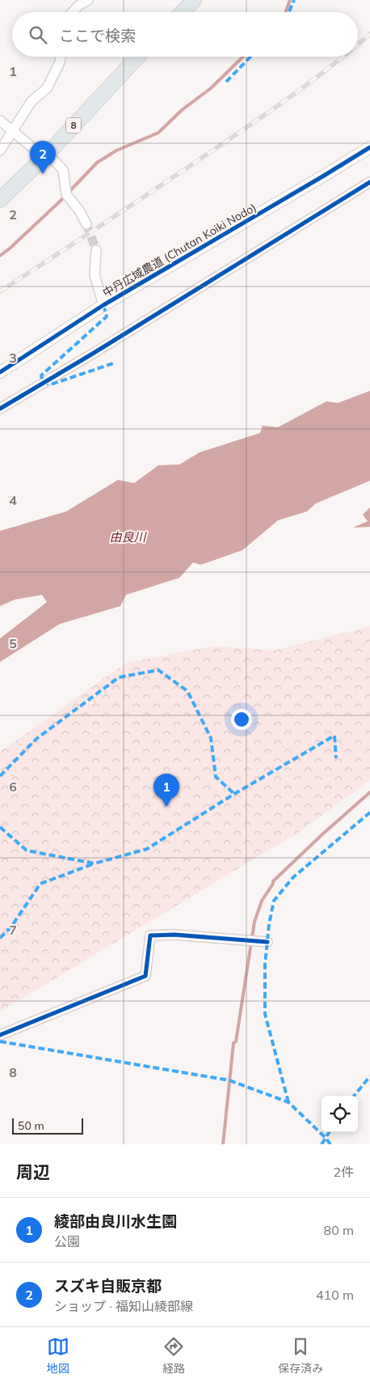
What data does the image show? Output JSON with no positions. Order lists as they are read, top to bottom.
{
  "streets": {
    "main road": ["8"],
    "street": ["中丹広域農道 (Chutan Koiki Nodo)"]
  },
  "water": ["由良川"],
  "scale_bar": "50 m",
  "page": {
    "search": "ここで検索",
    "pins": ["2", "1"],
    "scale": "50 m",
    "heading": ["周辺", "2件"],
    "list": [
      {
        "mark": "1",
        "name": "綾部由良川水生園",
        "note": "公園",
        "value": "80 m"
      },
      {
        "mark": "2",
        "name": "スズキ自販京都",
        "note": "ショップ · 福知山綾部線",
        "value": "410 m"
      }
    ],
    "nav": ["地図", "経路", "保存済み"]
  },
  "grid": {
    "rows": [
      "1",
      "2",
      "3",
      "4",
      "5",
      "6",
      "7",
      "8"
    ]
  }
}
